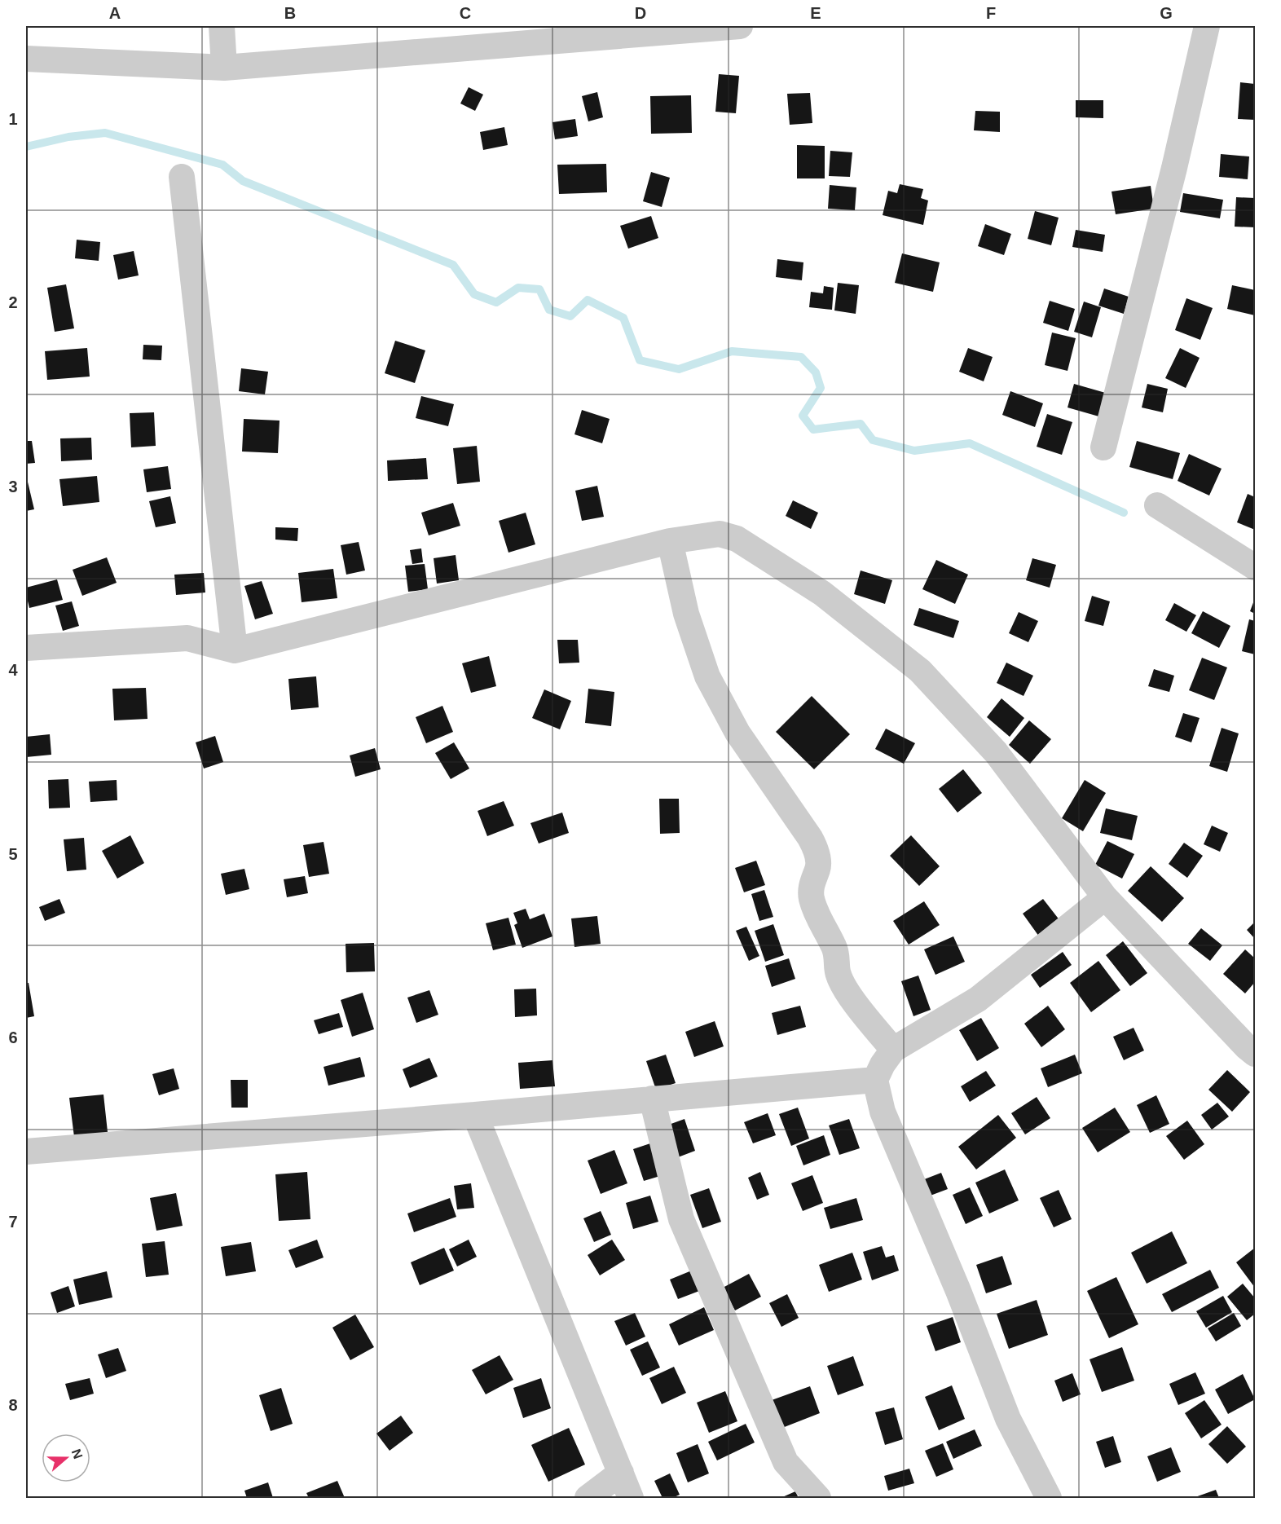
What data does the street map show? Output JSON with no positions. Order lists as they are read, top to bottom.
{
  "north": "right",
  "grid": {
    "columns": [
      "A",
      "B",
      "C",
      "D",
      "E",
      "F",
      "G"
    ],
    "rows": [
      "1",
      "2",
      "3",
      "4",
      "5",
      "6",
      "7",
      "8"
    ]
  }
}
